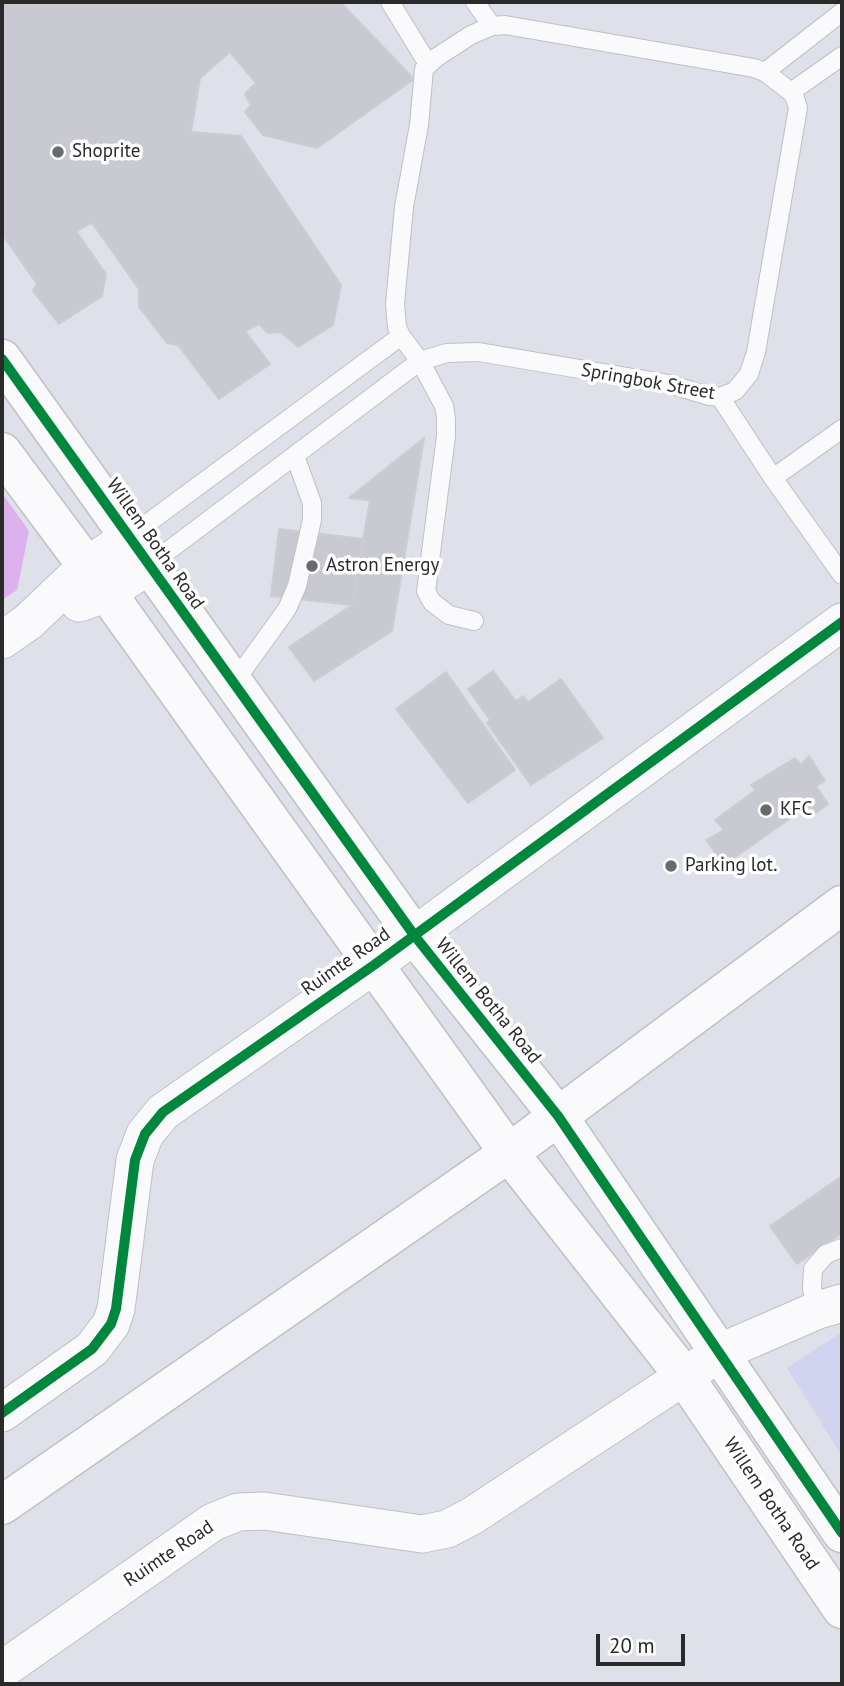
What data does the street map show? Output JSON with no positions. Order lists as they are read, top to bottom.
{
  "streets": {
    "street": ["Springbok Street", "Willem Botha Road", "Ruimte Road"]
  },
  "crossings": [
    ["Springbok Street", "Willem Botha Road"],
    ["Willem Botha Road", "Ruimte Road"]
  ],
  "places": [
    "Shoprite",
    "Astron Energy",
    "KFC",
    "Parking lot."
  ],
  "scale_bar": "20 m"
}
